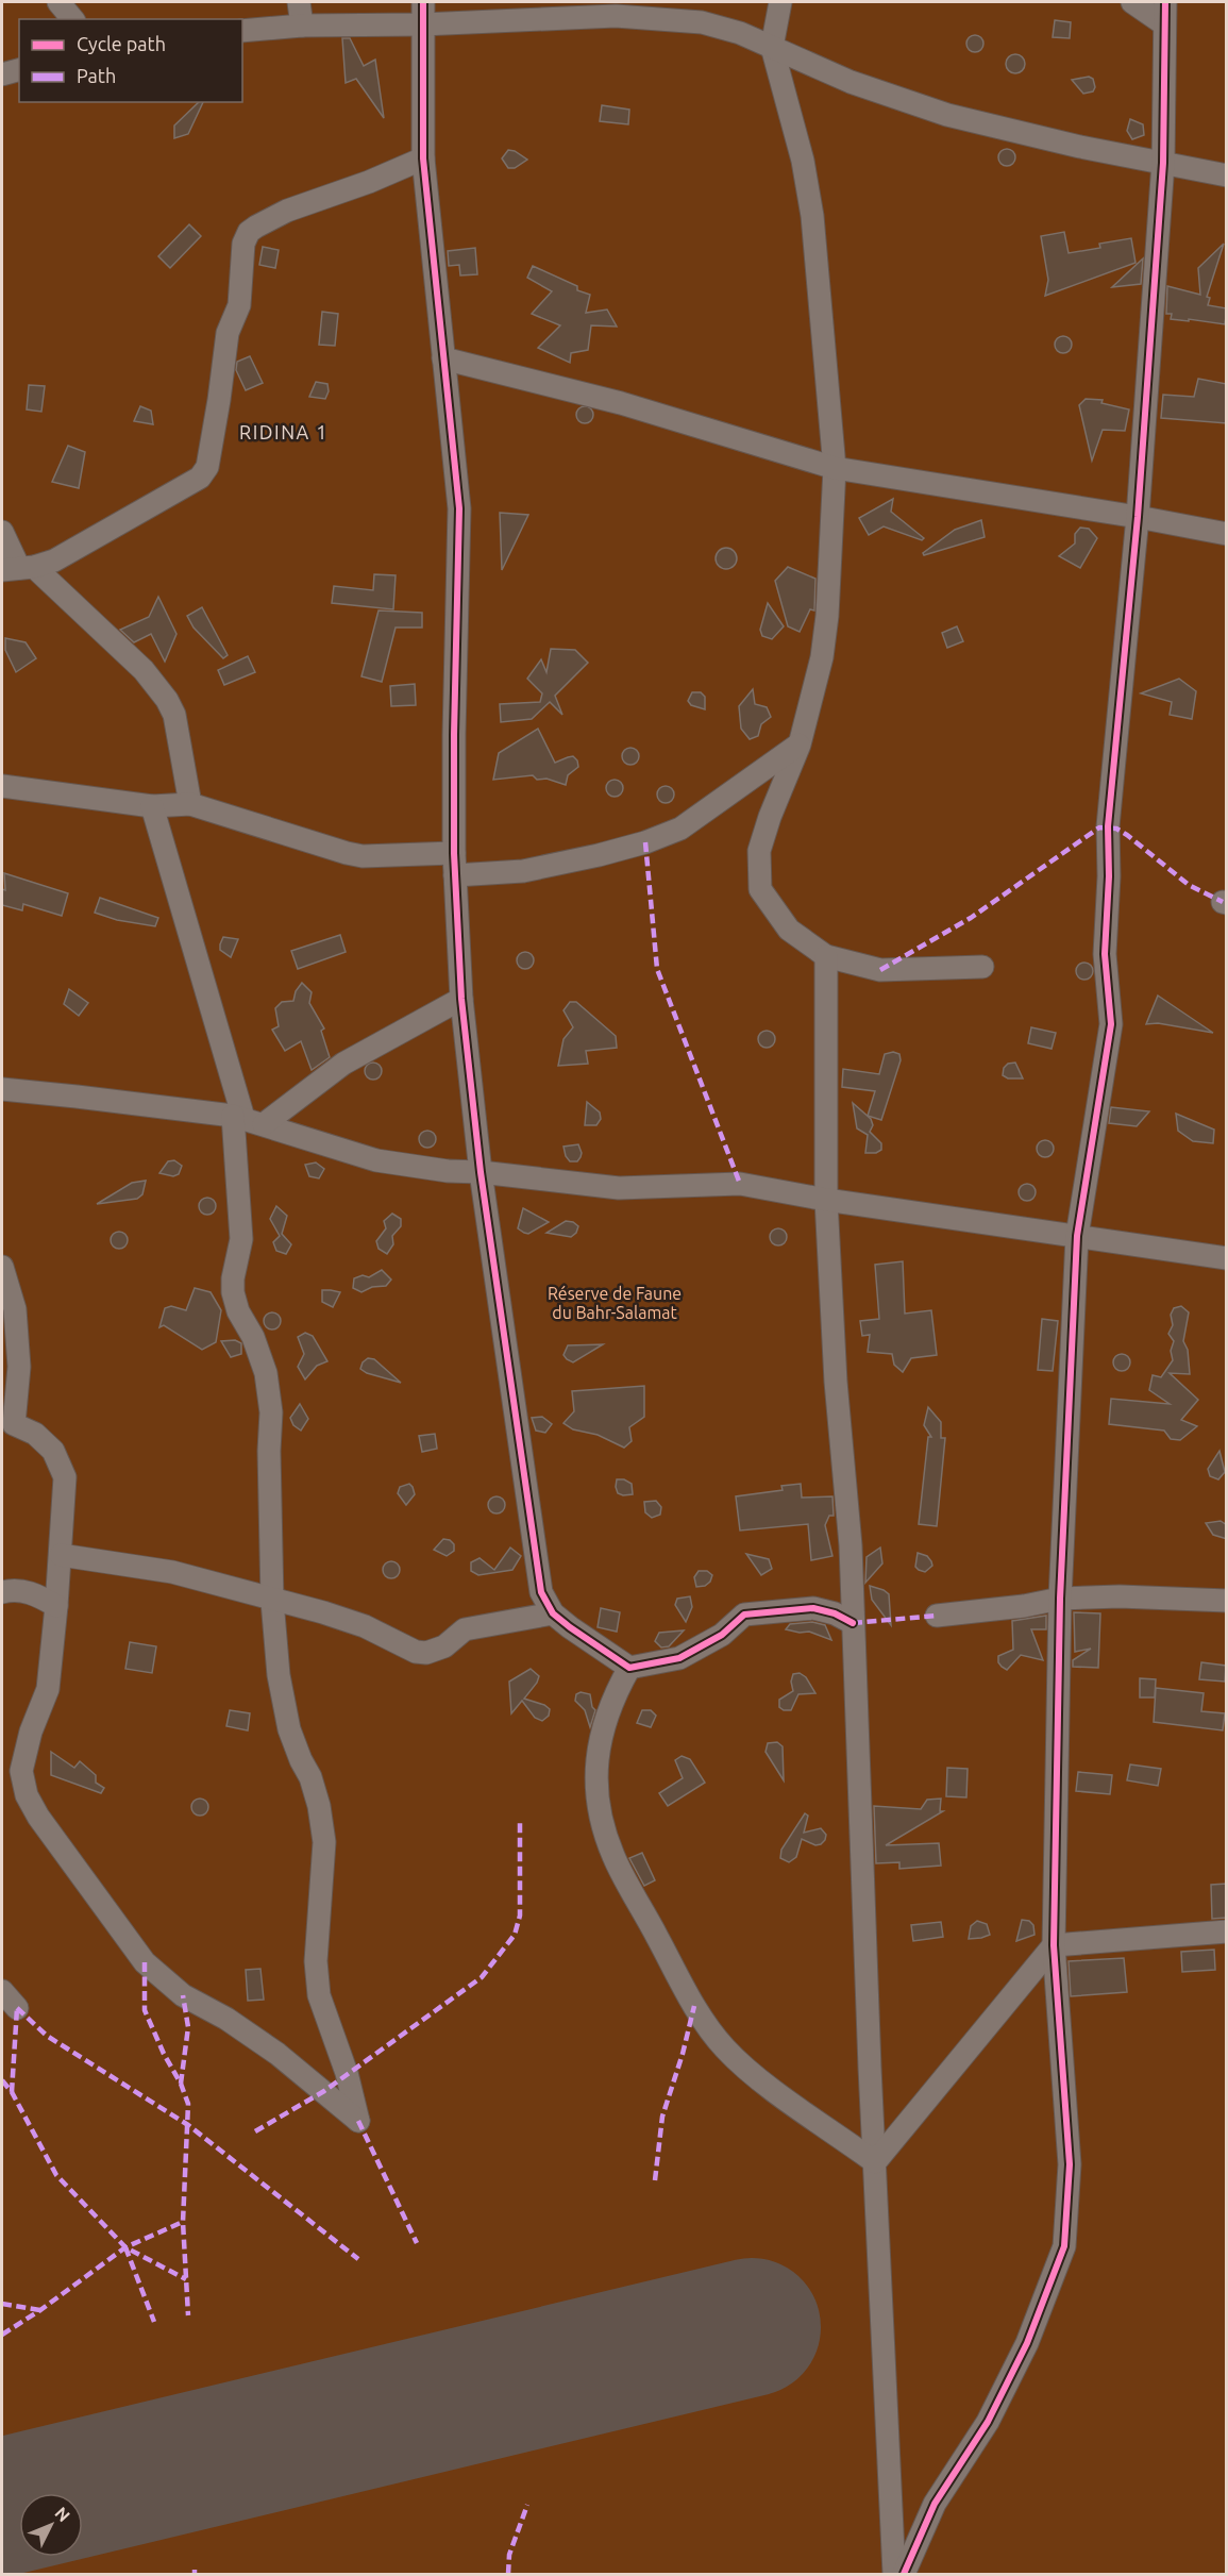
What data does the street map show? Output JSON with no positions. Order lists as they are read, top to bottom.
{
  "districts": ["RIDINA 1"],
  "parks": ["Réserve de Faune du Bahr-Salamat"],
  "legend": ["Cycle path", "Path"],
  "north": "top right"
}
